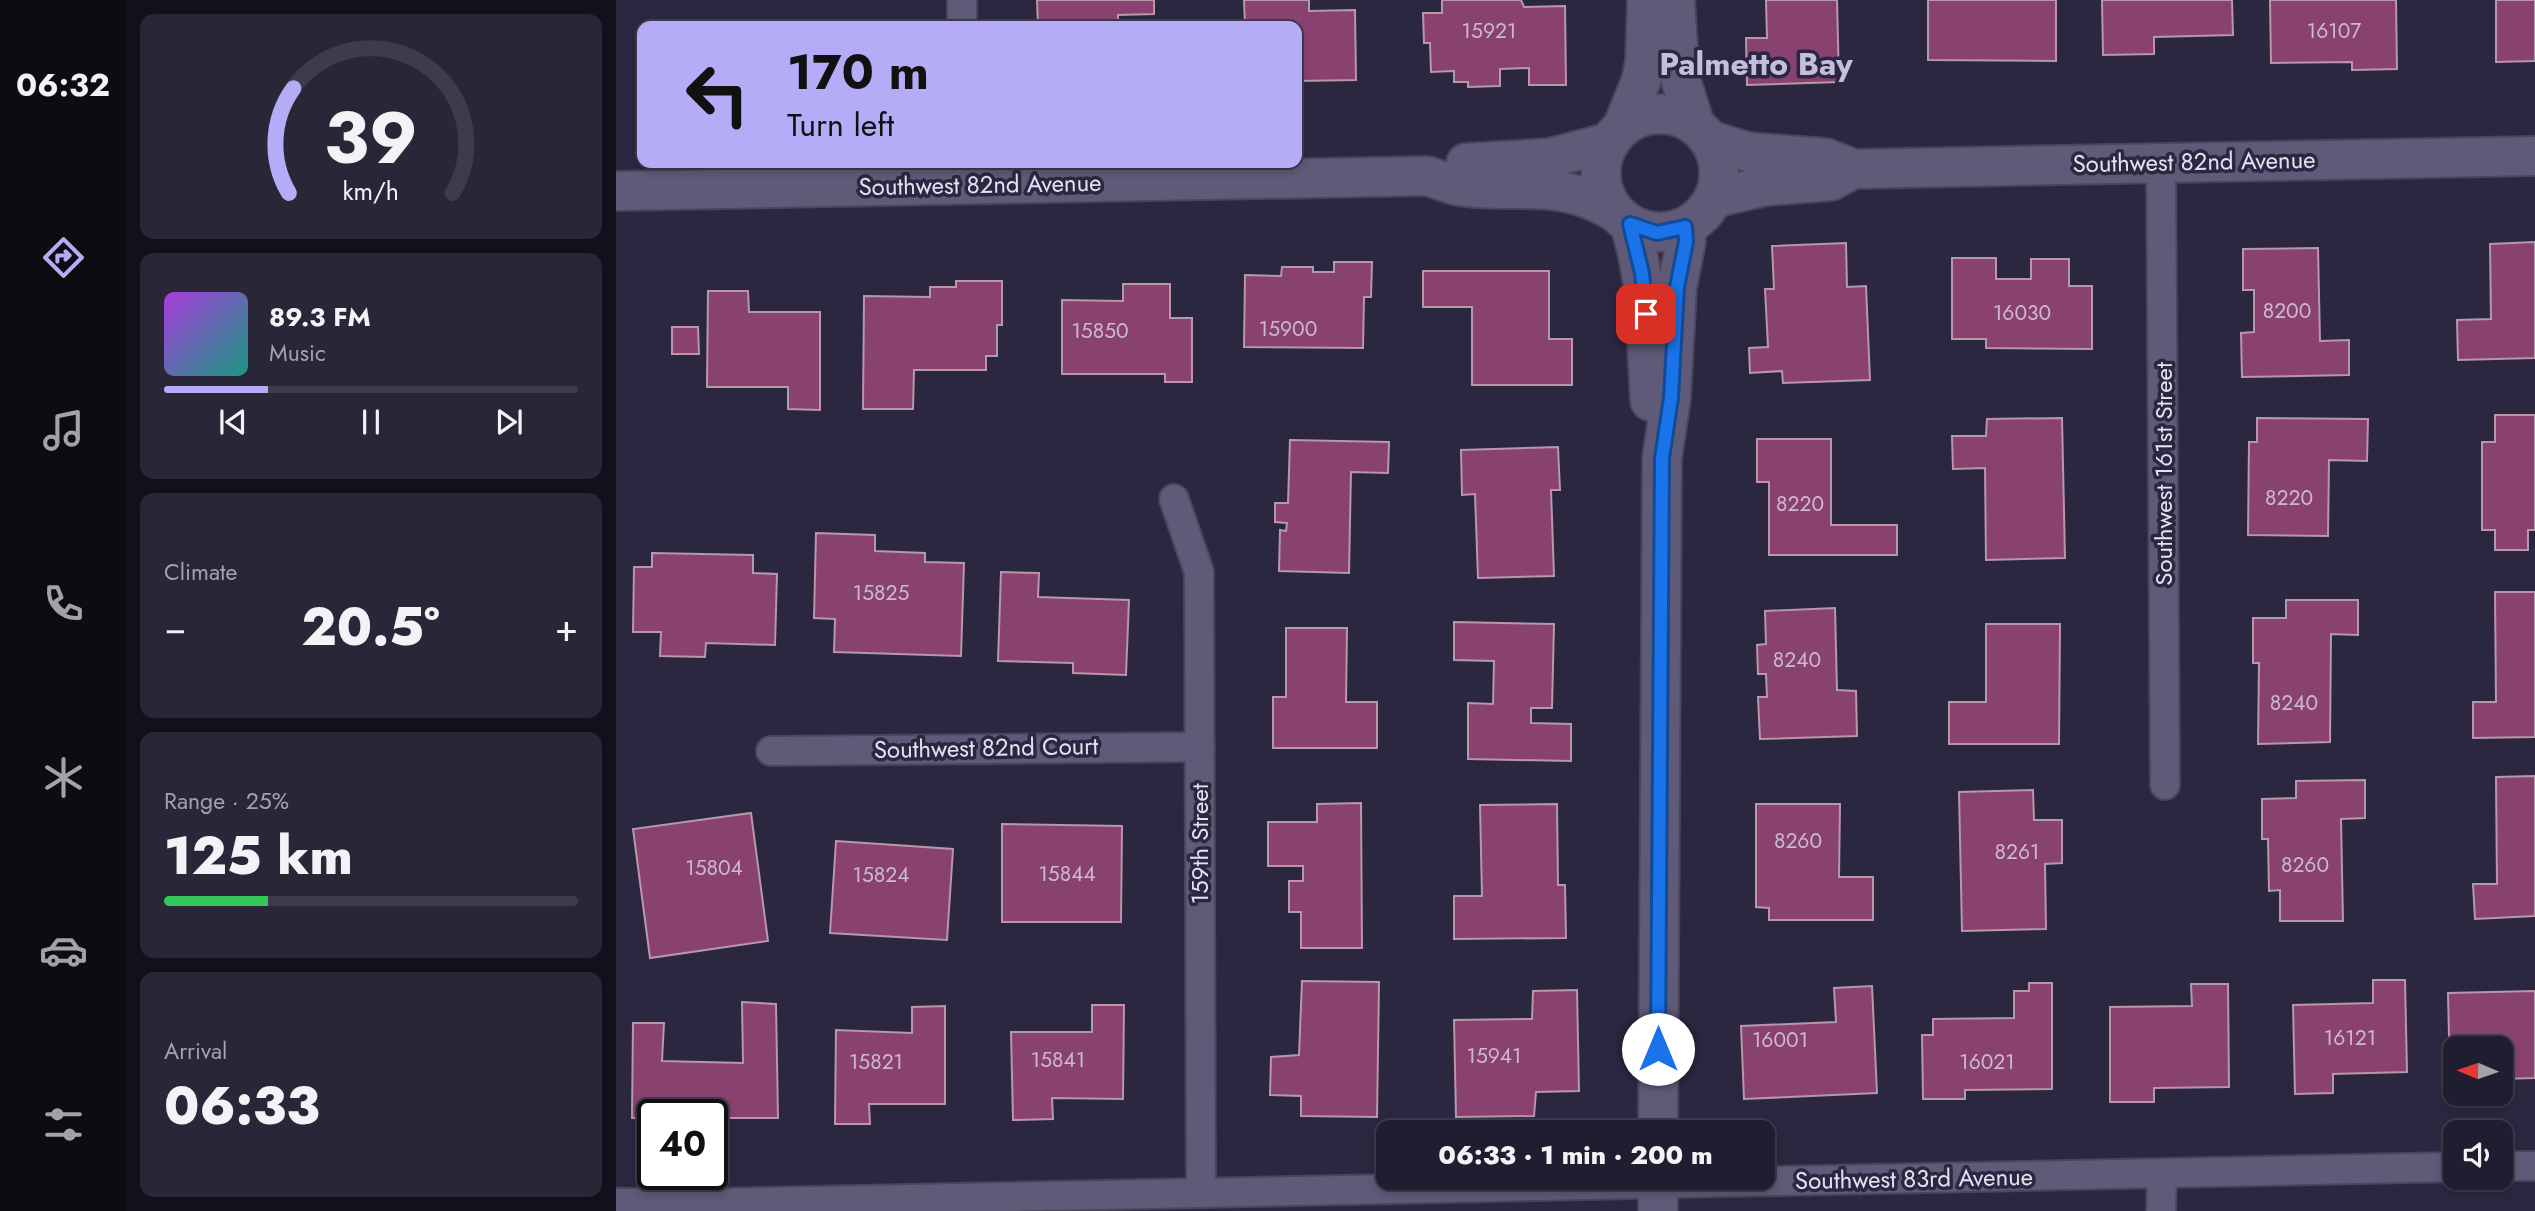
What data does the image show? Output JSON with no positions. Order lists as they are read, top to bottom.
{
  "streets": {
    "street": [
      "Southwest 82nd Avenue",
      "Southwest 161st Street",
      "Southwest 82nd Court",
      "159th Street",
      "Southwest 83rd Avenue"
    ]
  },
  "crossings": [
    ["Southwest 82nd Avenue", "Southwest 161st Street"],
    ["Southwest 82nd Court", "159th Street"],
    ["159th Street", "Southwest 83rd Avenue"]
  ],
  "districts": ["Palmetto Bay"],
  "house_numbers": [
    "15921",
    "16107",
    "8200",
    "16030",
    "15900",
    "15850",
    "8220",
    "8220",
    "15825",
    "8240",
    "8240",
    "8260",
    "8261",
    "8260",
    "15804",
    "15844",
    "15824",
    "16121",
    "16001",
    "15941",
    "15841",
    "15821",
    "16021"
  ],
  "north": "left",
  "page": {
    "tabs": "06:32",
    "turn": ["170 m", "Turn left"],
    "song": ["89.3 FM", "Music"],
    "tile": [
      "Climate",
      ["Range · 25%", "125 km"],
      ["Arrival", "06:33"]
    ],
    "heat": ["−", "20.5°", "+"],
    "limit": "40",
    "trip": "06:33 · 1 min · 200 m",
    "gauge": ["39", "km/h"]
  }
}
